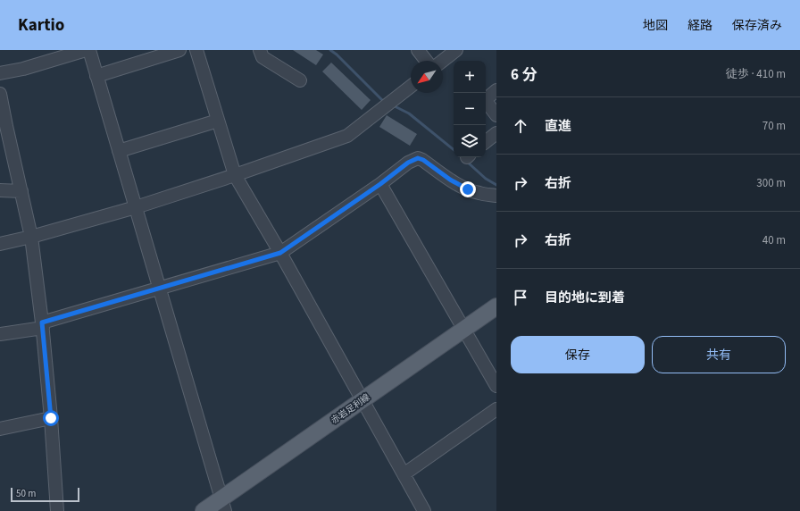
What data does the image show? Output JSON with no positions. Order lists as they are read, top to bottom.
{
  "streets": {
    "main road": ["赤岩足利線"]
  },
  "scale_bar": "50 m",
  "north": "bottom left",
  "page": {
    "header": "Kartio",
    "nav": ["地図", "経路", "保存済み"],
    "heading": ["6 分", "徒歩 · 410 m"],
    "map_buttons": ["+", "−"],
    "list": [
      ["直進", "70 m"],
      ["右折", "300 m"],
      ["右折", "40 m"],
      "目的地に到着"
    ],
    "buttons": ["保存", "共有"],
    "scale": "50 m"
  }
}
